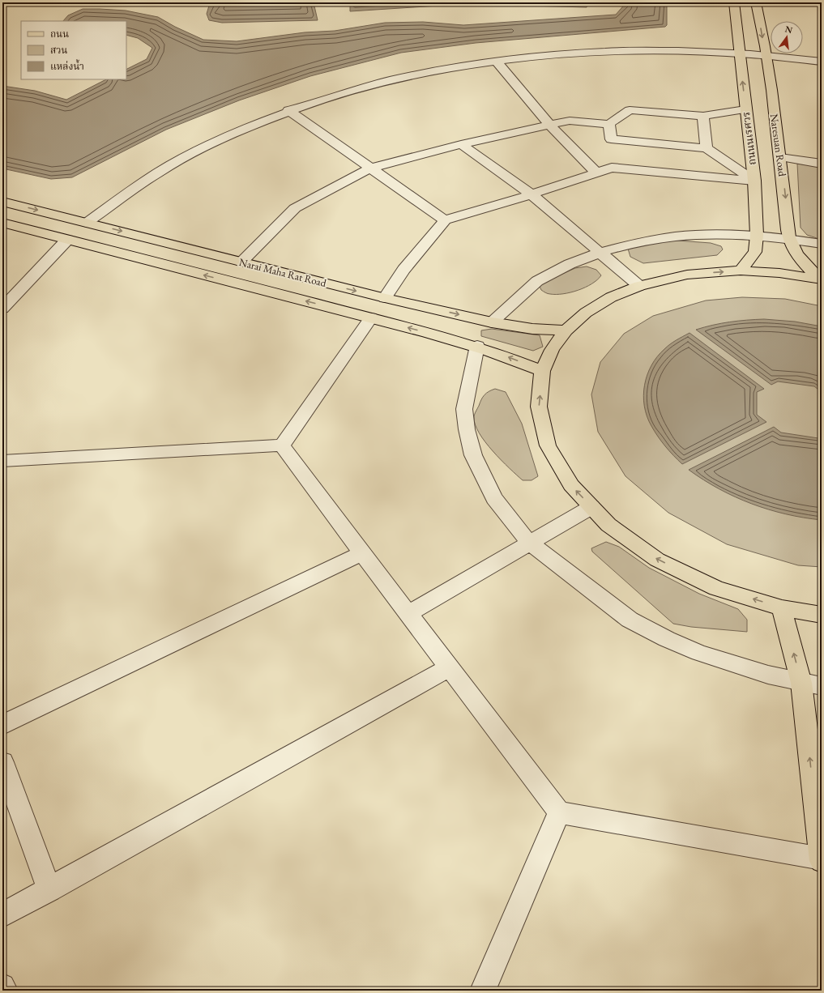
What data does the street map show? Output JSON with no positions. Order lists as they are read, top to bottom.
{
  "streets": {
    "main road": ["ถนนนเรศวร", "Naresuan Road", "Narai Maha Rat Road"]
  },
  "one_way": ["Naresuan Road"],
  "legend": ["ถนน", "สวน", "แหล่งน้ำ"],
  "north": "top"
}
